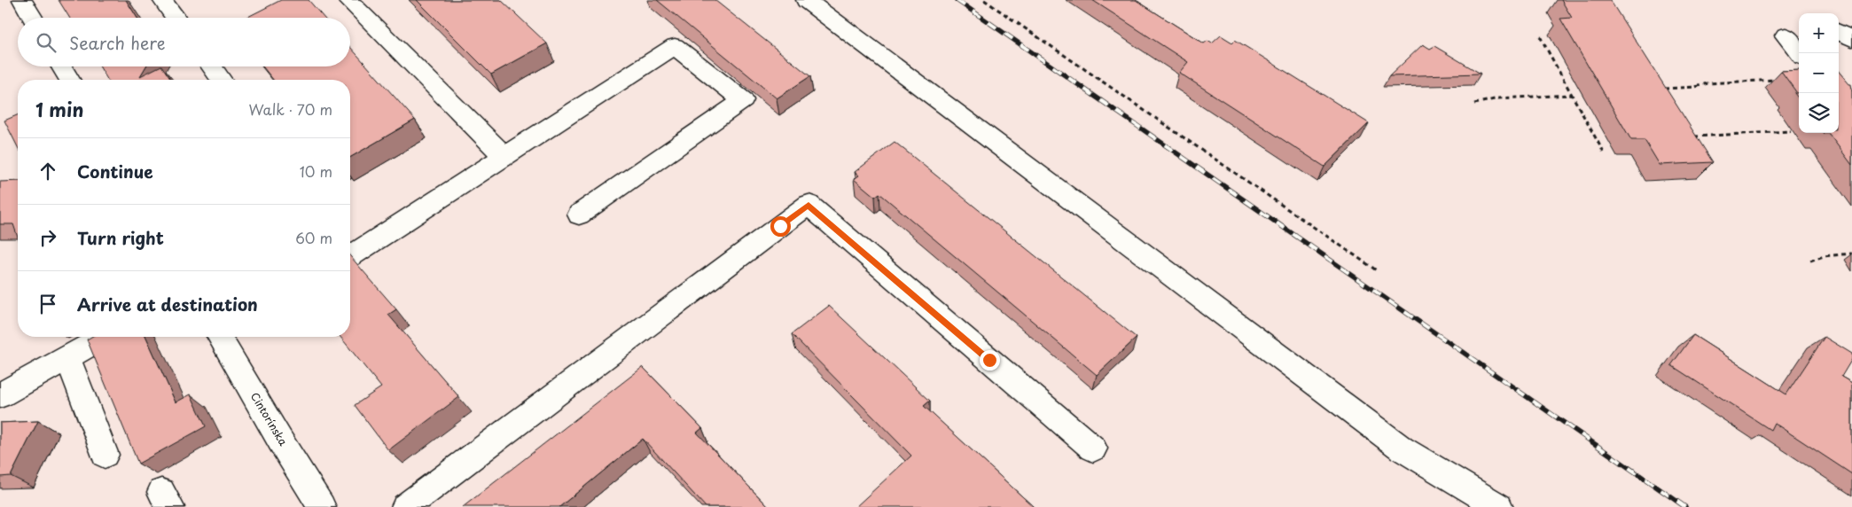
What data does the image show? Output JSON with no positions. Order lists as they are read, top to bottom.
{
  "streets": {
    "street": ["Cintorínska"]
  },
  "page": {
    "map_buttons": ["+", "−"],
    "search": "Search here",
    "heading": ["1 min", "Walk · 70 m"],
    "list": [
      ["Continue", "10 m"],
      ["Turn right", "60 m"],
      "Arrive at destination"
    ]
  }
}
